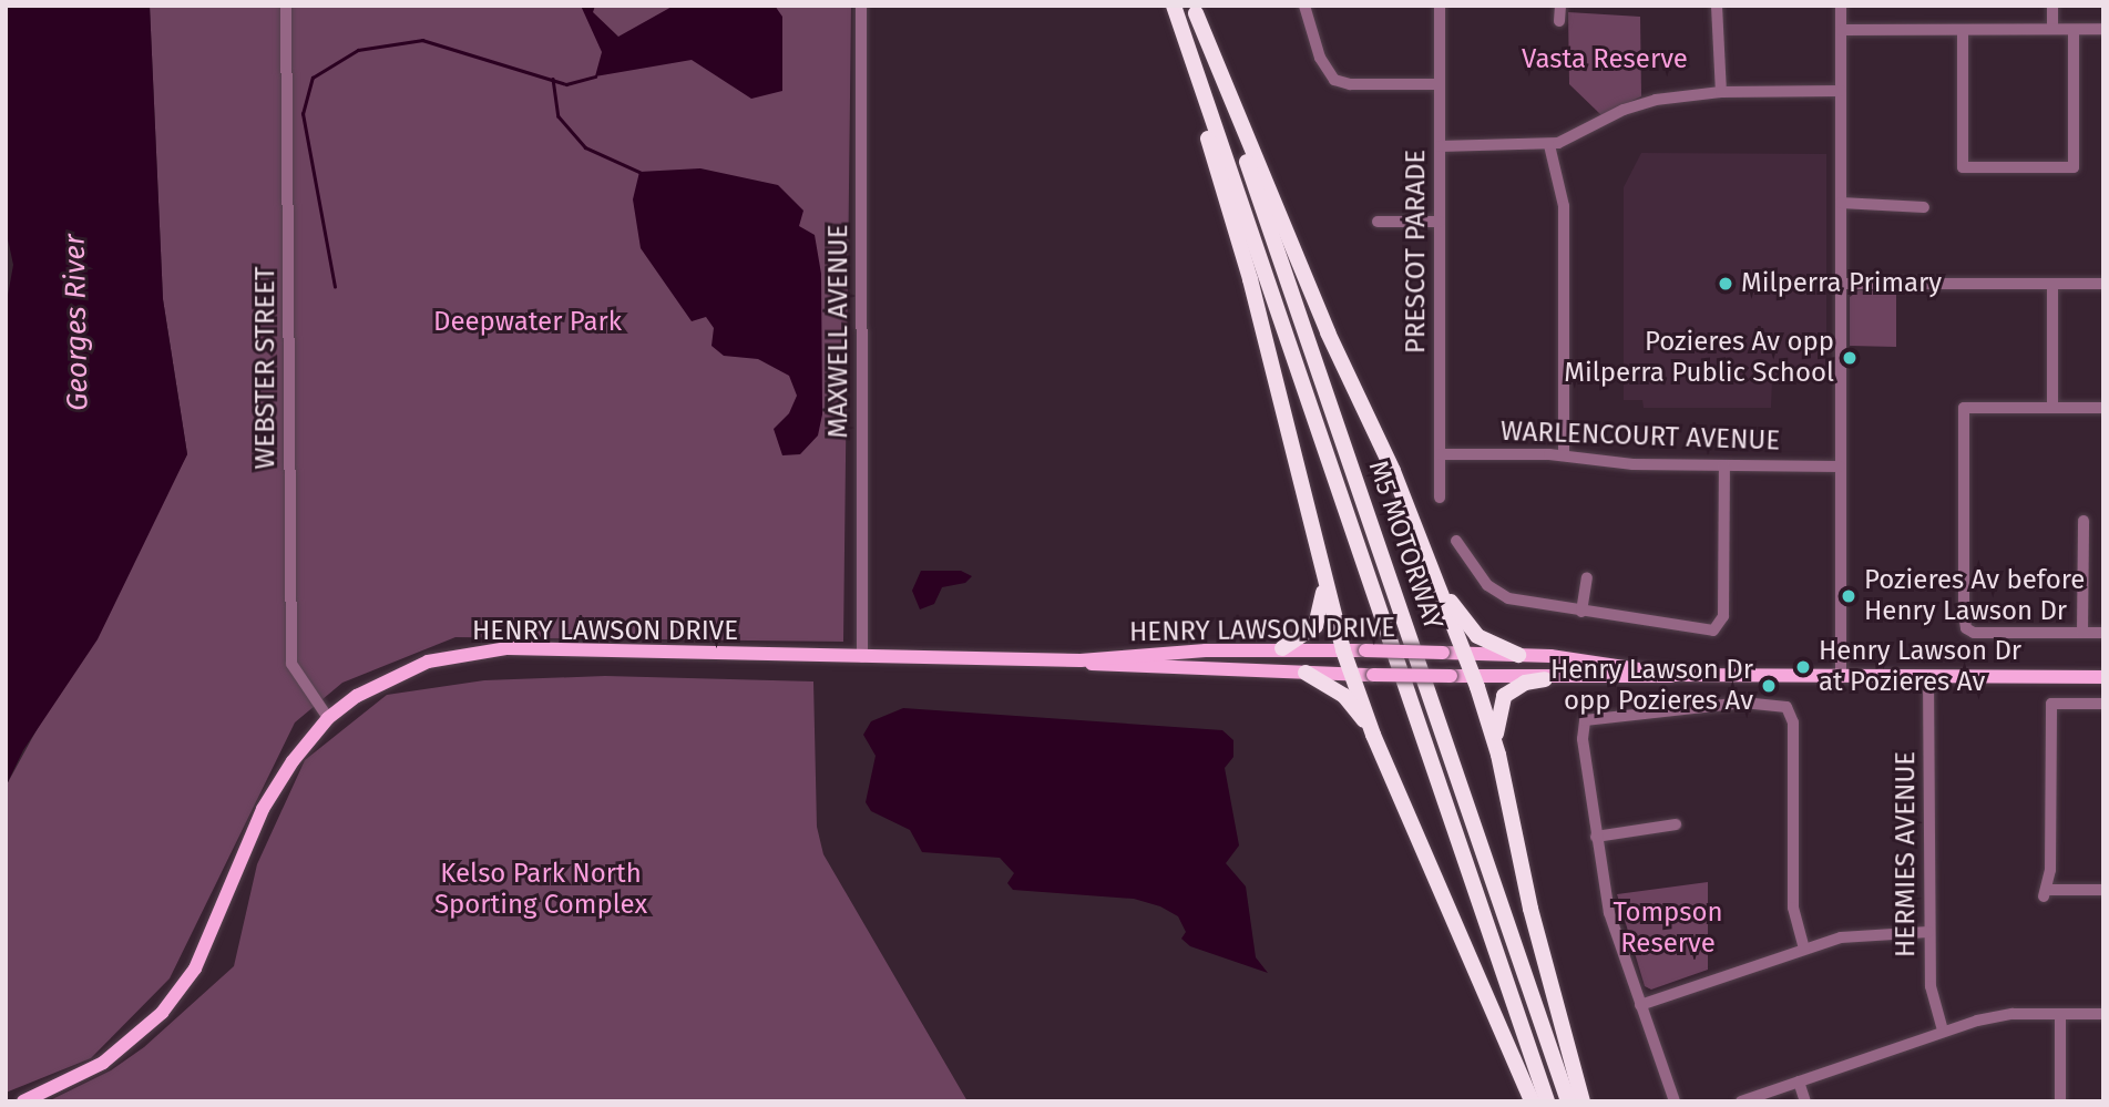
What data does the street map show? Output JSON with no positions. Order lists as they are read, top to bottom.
{
  "streets": {
    "highway": ["M5 MOTORWAY"],
    "main road": ["HENRY LAWSON DRIVE"],
    "street": [
      "PRESCOT PARADE",
      "MAXWELL AVENUE",
      "WEBSTER STREET",
      "WARLENCOURT AVENUE",
      "HERMIES AVENUE"
    ]
  },
  "crossings": [
    ["PRESCOT PARADE", "WARLENCOURT AVENUE"],
    ["MAXWELL AVENUE", "HENRY LAWSON DRIVE"],
    ["WEBSTER STREET", "HENRY LAWSON DRIVE"],
    ["HENRY LAWSON DRIVE", "HERMIES AVENUE"]
  ],
  "water": ["Georges River"],
  "parks": [
    "Vasta Reserve",
    "Deepwater Park",
    "Kelso Park North Sporting Complex",
    "Tompson Reserve"
  ],
  "places": [
    "Milperra Primary",
    "Pozieres Av opp Milperra Public School",
    "Pozieres Av before Henry Lawson Dr",
    "Henry Lawson Dr at Pozieres Av",
    "Henry Lawson Dr opp Pozieres Av"
  ]
}
